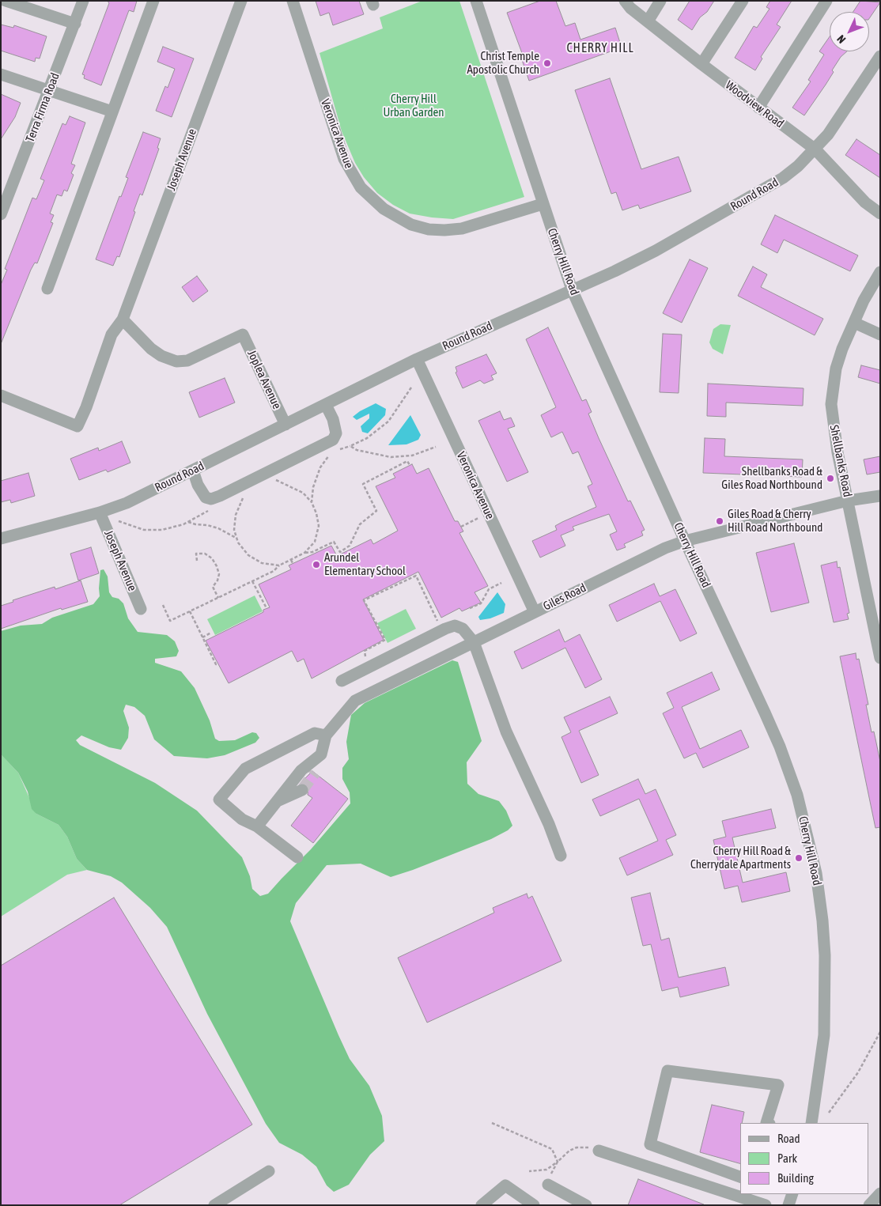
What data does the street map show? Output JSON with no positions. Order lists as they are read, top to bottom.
{
  "streets": {
    "street": [
      "Woodview Road",
      "Terra Firma Road",
      "Veronica Avenue",
      "Joseph Avenue",
      "Round Road",
      "Cherry Hill Road",
      "Joplea Avenue",
      "Shellbanks Road",
      "Giles Road"
    ]
  },
  "crossings": [
    ["Woodview Road", "Round Road"],
    ["Veronica Avenue", "Round Road"],
    ["Veronica Avenue", "Cherry Hill Road"],
    ["Veronica Avenue", "Giles Road"],
    ["Joseph Avenue", "Round Road"],
    ["Joseph Avenue", "Joplea Avenue"],
    ["Round Road", "Cherry Hill Road"],
    ["Round Road", "Joplea Avenue"],
    ["Cherry Hill Road", "Giles Road"],
    ["Shellbanks Road", "Giles Road"]
  ],
  "districts": ["CHERRY HILL"],
  "parks": ["Cherry Hill Urban Garden"],
  "places": [
    "Christ Temple Apostolic Church",
    "Shellbanks Road & Giles Road Northbound",
    "Giles Road & Cherry Hill Road Northbound",
    "Arundel Elementary School",
    "Cherry Hill Road & Cherrydale Apartments"
  ],
  "legend": ["Road", "Park", "Building"],
  "north": "bottom left"
}
